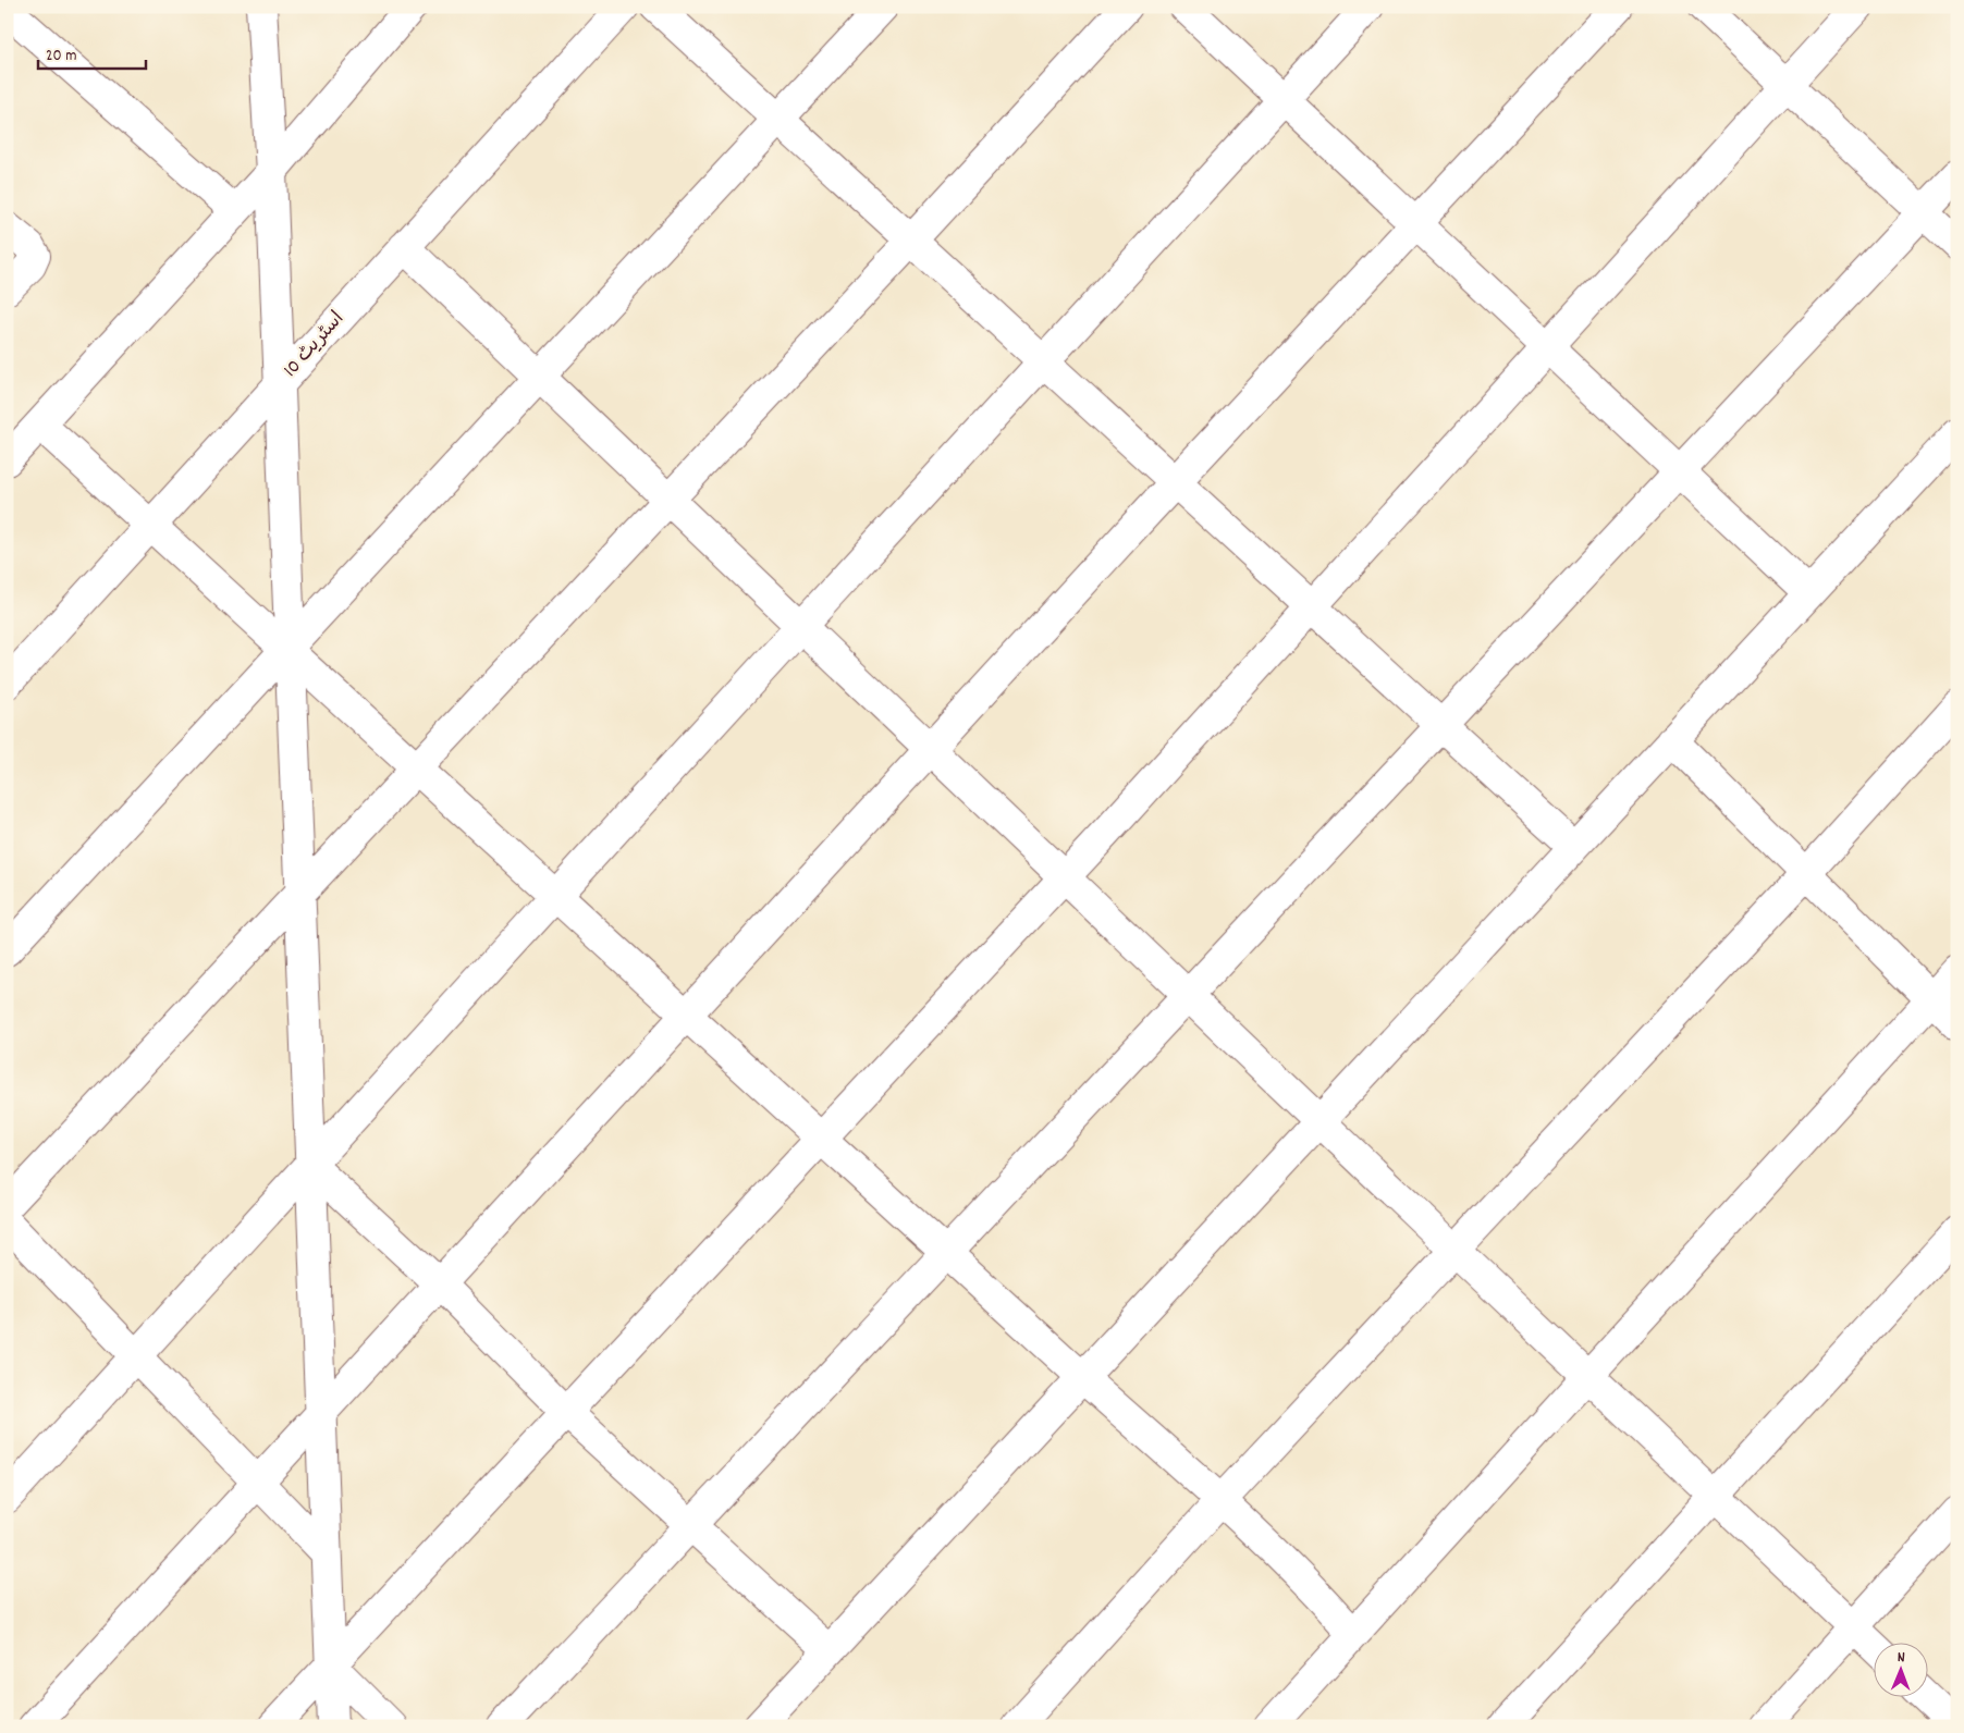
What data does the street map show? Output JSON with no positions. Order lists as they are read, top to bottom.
{
  "streets": {
    "street": ["اسٹریٹ 10"]
  },
  "scale_bar": "20 m",
  "north": "top"
}
